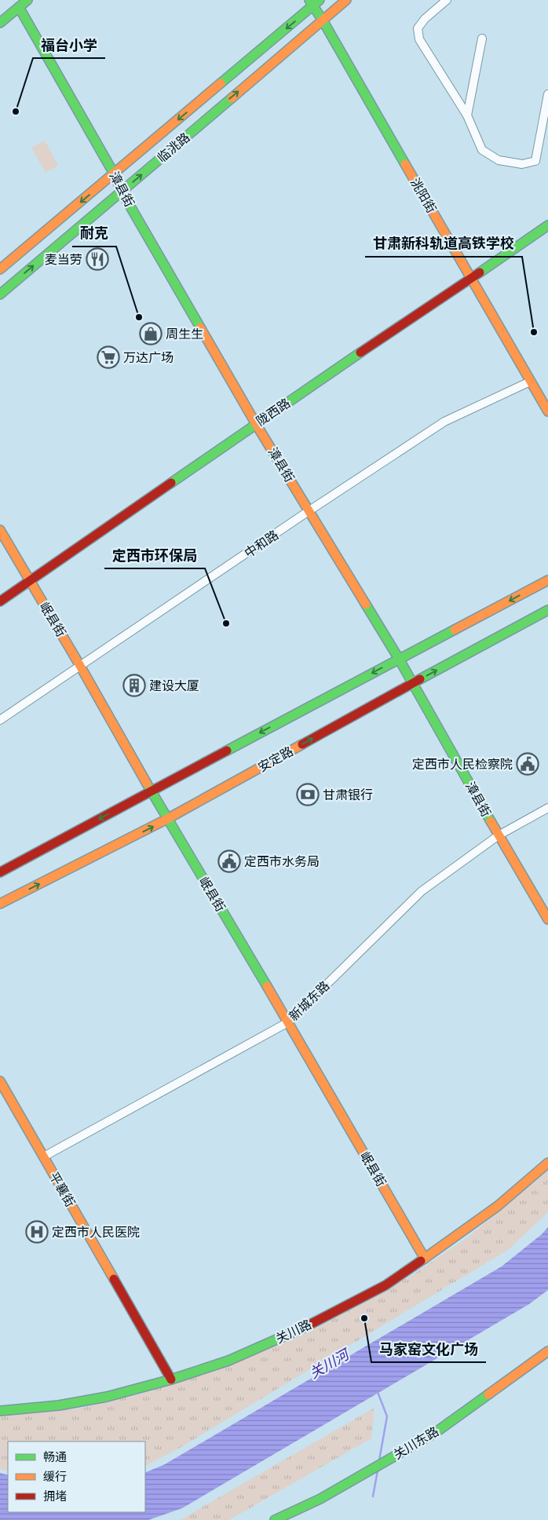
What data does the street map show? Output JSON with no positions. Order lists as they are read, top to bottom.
{
  "streets": {
    "street": [
      "临洮路",
      "漳县街",
      "洮阳街",
      "陇西路",
      "中和路",
      "岷县街",
      "安定路",
      "新城东路",
      "平襄街",
      "关川路",
      "关川东路"
    ]
  },
  "crossings": [
    ["临洮路", "漳县街"],
    ["临洮路", "洮阳街"],
    ["漳县街", "陇西路"],
    ["漳县街", "中和路"],
    ["漳县街", "安定路"],
    ["漳县街", "新城东路"],
    ["洮阳街", "陇西路"],
    ["洮阳街", "中和路"],
    ["陇西路", "岷县街"],
    ["中和路", "岷县街"],
    ["岷县街", "安定路"],
    ["岷县街", "新城东路"],
    ["岷县街", "关川路"],
    ["新城东路", "平襄街"],
    ["平襄街", "关川路"]
  ],
  "water": ["关川河"],
  "places": {
    "other": [
      "福台小学",
      "耐克",
      "甘肃新科轨道高铁学校",
      "定西市环保局",
      "马家窑文化广场"
    ],
    "restaurant": ["麦当劳"],
    "shop": ["周生生"],
    "supermarket": ["万达广场"],
    "building": ["建设大厦"],
    "public building": ["定西市人民检察院", "定西市水务局"],
    "bank": ["甘肃银行"],
    "hospital": ["定西市人民医院"]
  },
  "legend": ["畅通", "缓行", "拥堵"]
}
